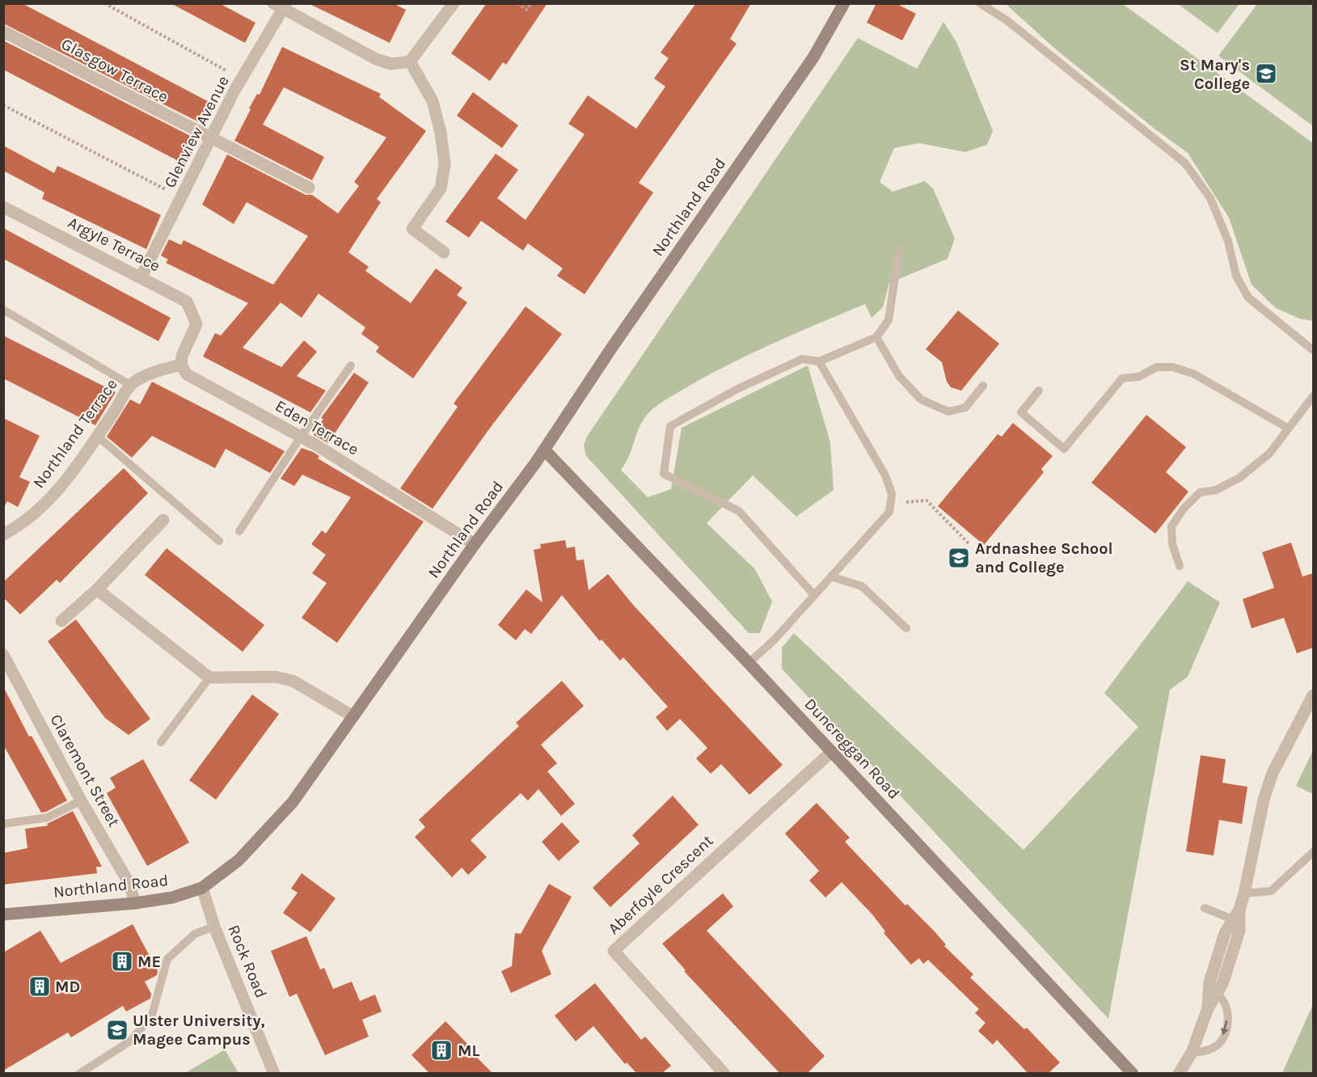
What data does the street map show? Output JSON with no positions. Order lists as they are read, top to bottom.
{
  "streets": {
    "main road": ["Northland Road", "Duncreggan Road"],
    "street": [
      "Glasgow Terrace",
      "Glenview Avenue",
      "Argyle Terrace",
      "Eden Terrace",
      "Northland Terrace",
      "Claremont Street",
      "Aberfoyle Crescent",
      "Rock Road"
    ]
  },
  "crossings": [
    ["Glasgow Terrace", "Glenview Avenue"],
    ["Glenview Avenue", "Argyle Terrace"],
    ["Northland Road", "Eden Terrace"],
    ["Northland Road", "Duncreggan Road"],
    ["Northland Road", "Claremont Street"],
    ["Northland Road", "Rock Road"],
    ["Argyle Terrace", "Eden Terrace"],
    ["Argyle Terrace", "Northland Terrace"],
    ["Eden Terrace", "Northland Terrace"],
    ["Duncreggan Road", "Aberfoyle Crescent"]
  ],
  "places": {
    "school or university": ["St Mary's College", "Ardnashee School and College", "Ulster University, Magee Campus"],
    "building": ["ME", "MD", "ML"]
  }
}
